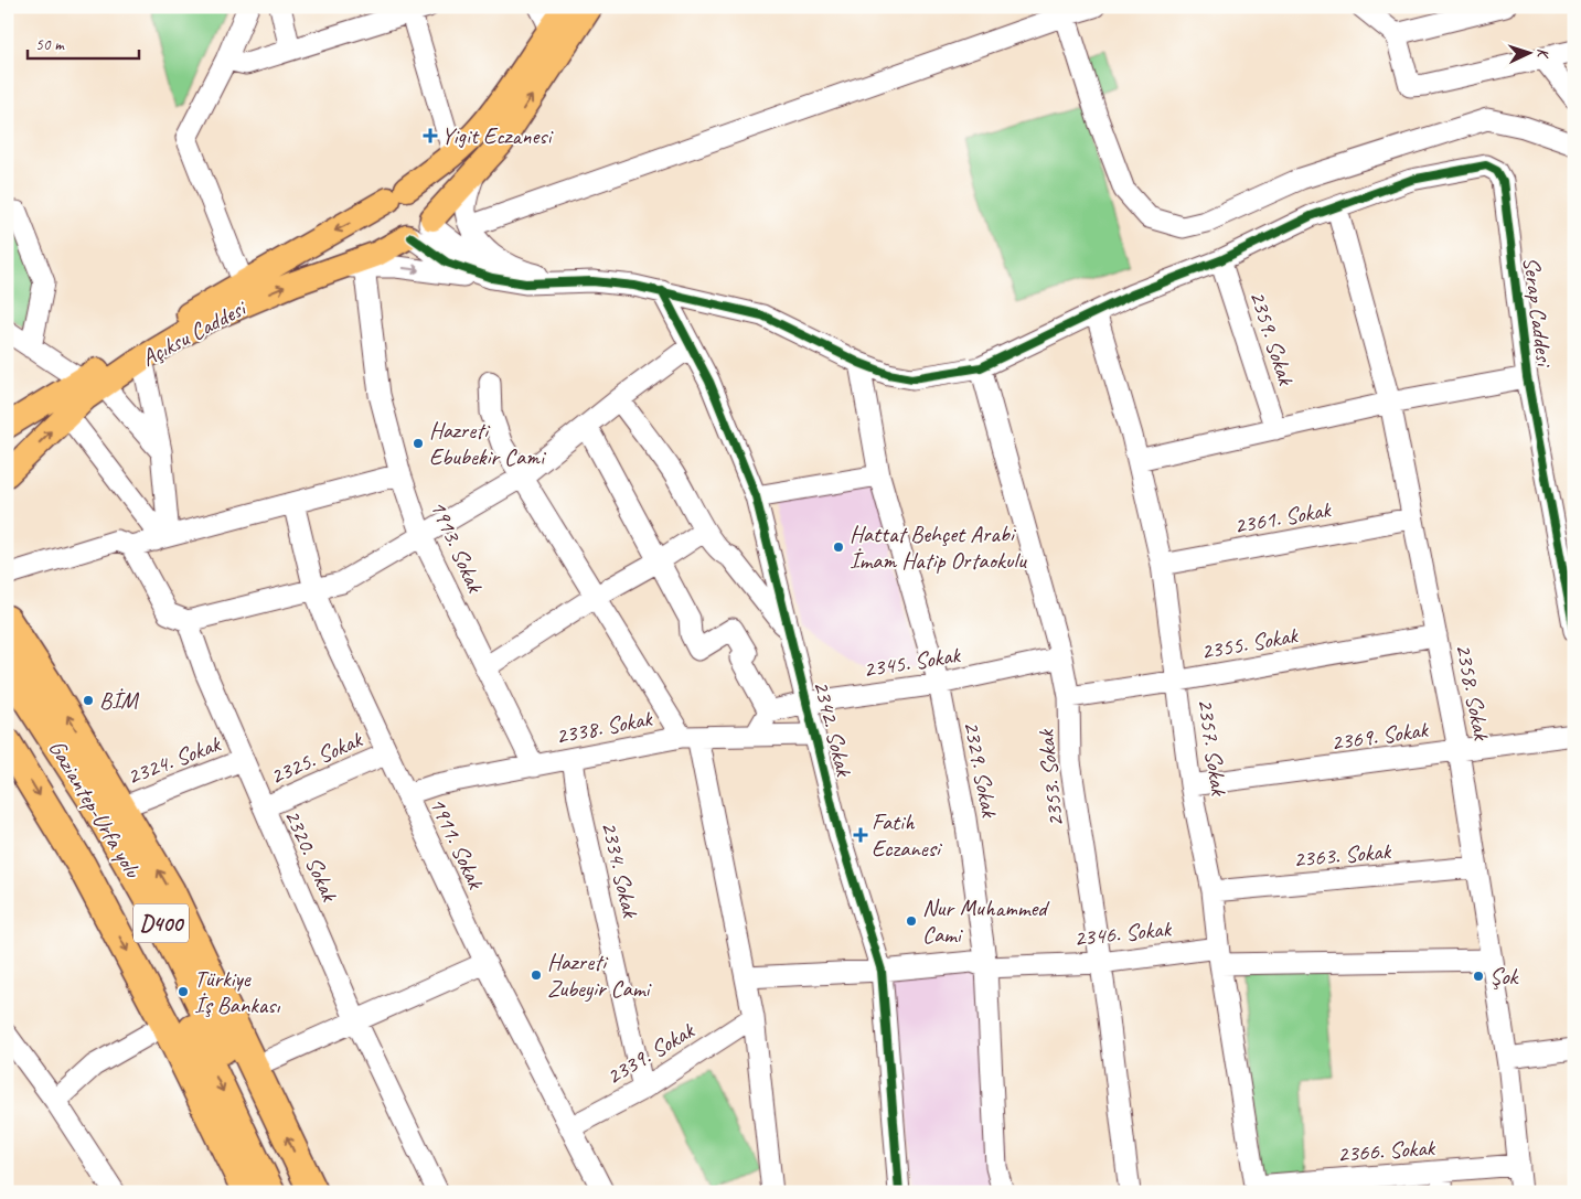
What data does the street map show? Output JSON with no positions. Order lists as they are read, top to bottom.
{
  "streets": {
    "highway": ["Gaziantep-Urfa yolu", "D400"],
    "main road": ["Açıksu Caddesi"],
    "street": [
      "Serap Caddesi",
      "2359. Sokak",
      "2361. Sokak",
      "1913. Sokak",
      "2355. Sokak",
      "2345. Sokak",
      "2358. Sokak",
      "2338. Sokak",
      "2342. Sokak",
      "2369. Sokak",
      "2357. Sokak",
      "2325. Sokak",
      "2324. Sokak",
      "2329. Sokak",
      "2353. Sokak",
      "1911. Sokak",
      "2320. Sokak",
      "2363. Sokak",
      "2334. Sokak",
      "2346. Sokak",
      "2339. Sokak",
      "2366. Sokak"
    ]
  },
  "crossings": [
    ["Serap Caddesi", "2358. Sokak"],
    ["2361. Sokak", "2358. Sokak"],
    ["2361. Sokak", "2357. Sokak"],
    ["1913. Sokak", "2338. Sokak"],
    ["2355. Sokak", "2358. Sokak"],
    ["2355. Sokak", "2357. Sokak"],
    ["2355. Sokak", "2353. Sokak"],
    ["2345. Sokak", "2342. Sokak"],
    ["2345. Sokak", "2329. Sokak"],
    ["2345. Sokak", "2353. Sokak"],
    ["2358. Sokak", "2369. Sokak"],
    ["2358. Sokak", "2363. Sokak"],
    ["2358. Sokak", "2366. Sokak"],
    ["2338. Sokak", "2342. Sokak"],
    ["2338. Sokak", "1911. Sokak"],
    ["2338. Sokak", "2334. Sokak"],
    ["2342. Sokak", "2346. Sokak"],
    ["2369. Sokak", "2357. Sokak"],
    ["2357. Sokak", "2363. Sokak"],
    ["2357. Sokak", "2346. Sokak"],
    ["2357. Sokak", "2366. Sokak"],
    ["2325. Sokak", "1911. Sokak"],
    ["2325. Sokak", "2320. Sokak"],
    ["2324. Sokak", "2320. Sokak"],
    ["2329. Sokak", "2346. Sokak"],
    ["2353. Sokak", "2346. Sokak"],
    ["1911. Sokak", "2339. Sokak"],
    ["2334. Sokak", "2339. Sokak"]
  ],
  "places": {
    "health": ["Yigit Eczanesi", "Fatih Eczanesi"],
    "other": [
      "Hazreti Ebubekir Cami",
      "Hattat Behçet Arabi İmam Hatip Ortaokulu",
      "BİM",
      "Nur Muhammed Cami",
      "Hazreti Zubeyir Cami",
      "Şok",
      "Türkiye İş Bankası"
    ]
  },
  "scale_bar": "50 m",
  "north": "right"
}
